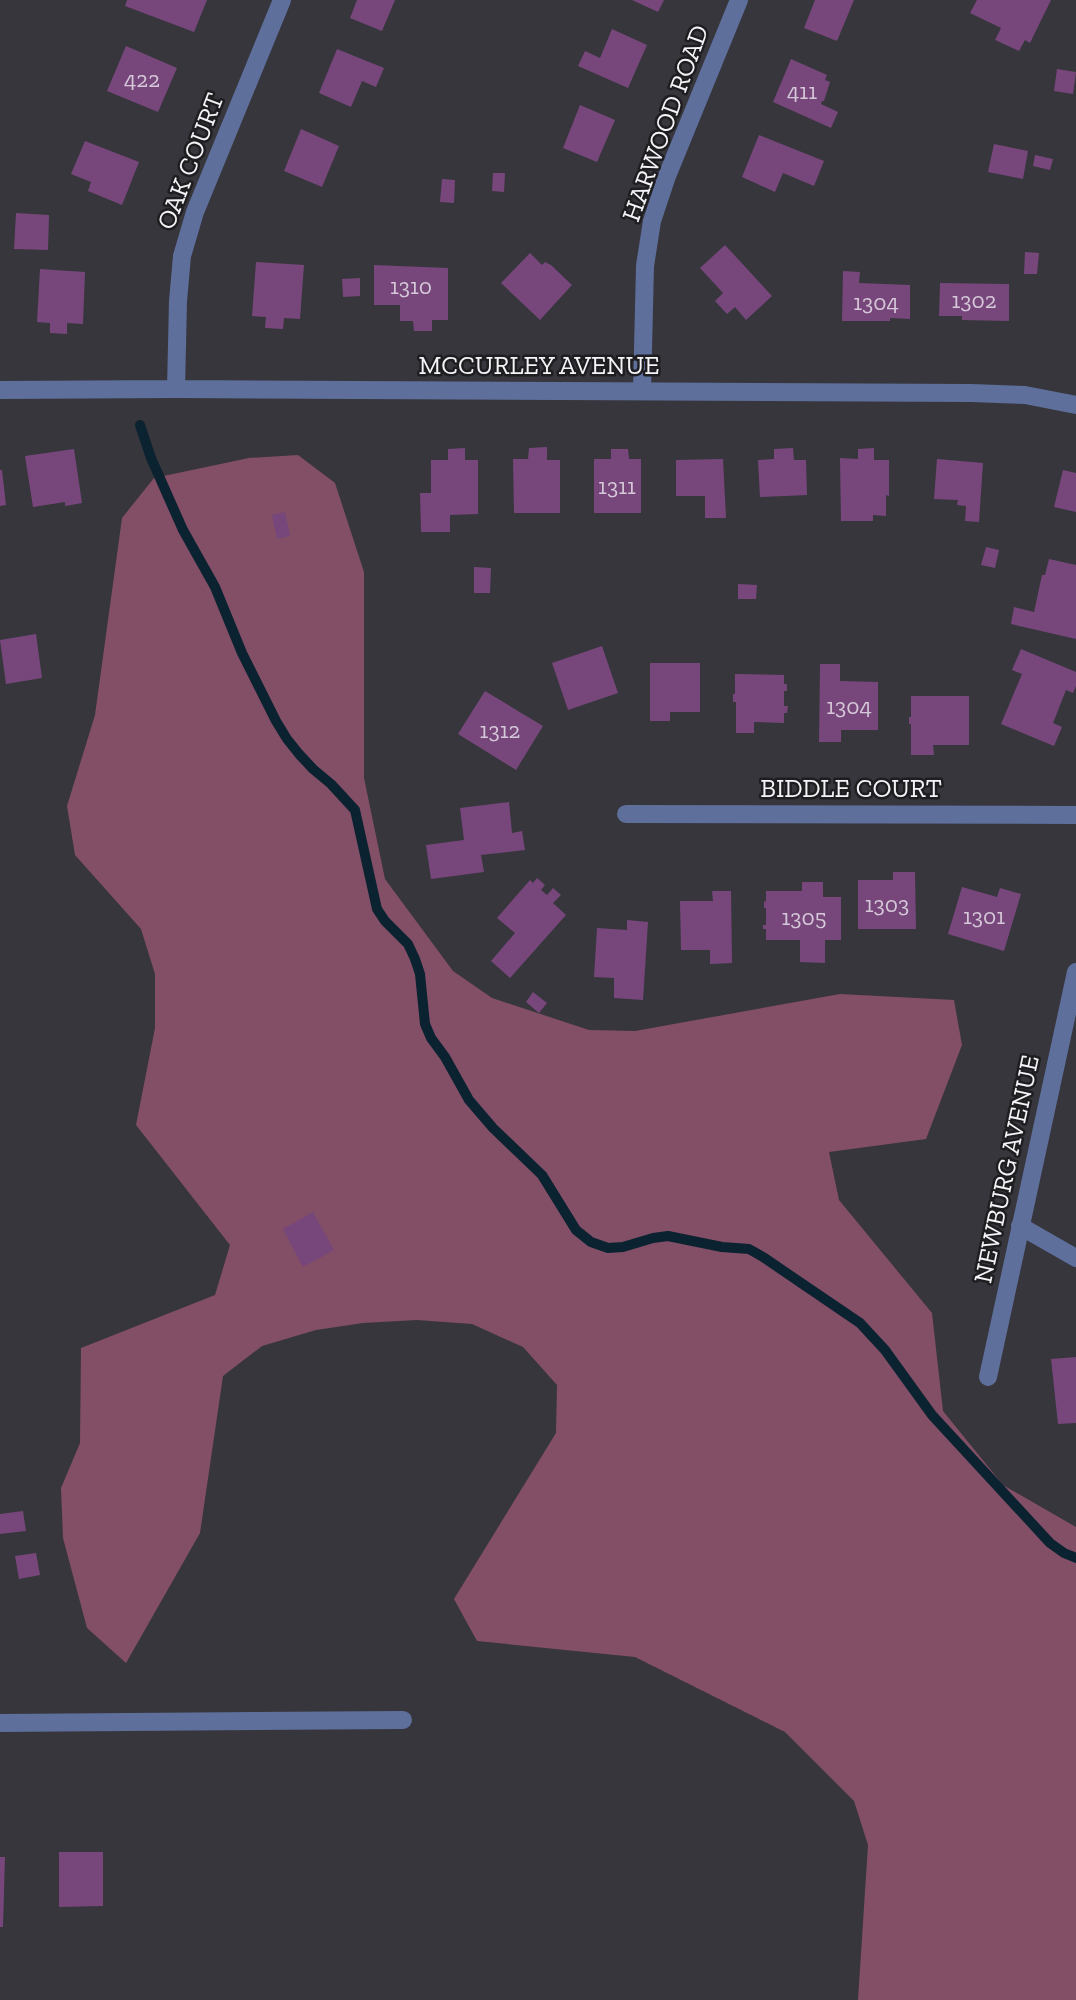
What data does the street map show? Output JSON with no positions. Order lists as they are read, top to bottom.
{
  "streets": {
    "street": [
      "HARWOOD ROAD",
      "OAK COURT",
      "MCCURLEY AVENUE",
      "BIDDLE COURT",
      "NEWBURG AVENUE"
    ]
  },
  "crossings": [
    ["HARWOOD ROAD", "MCCURLEY AVENUE"],
    ["OAK COURT", "MCCURLEY AVENUE"]
  ],
  "house_numbers": [
    "422",
    "411",
    "1310",
    "1302",
    "1304",
    "1311",
    "1304",
    "1312",
    "1303",
    "1301",
    "1305"
  ]
}
